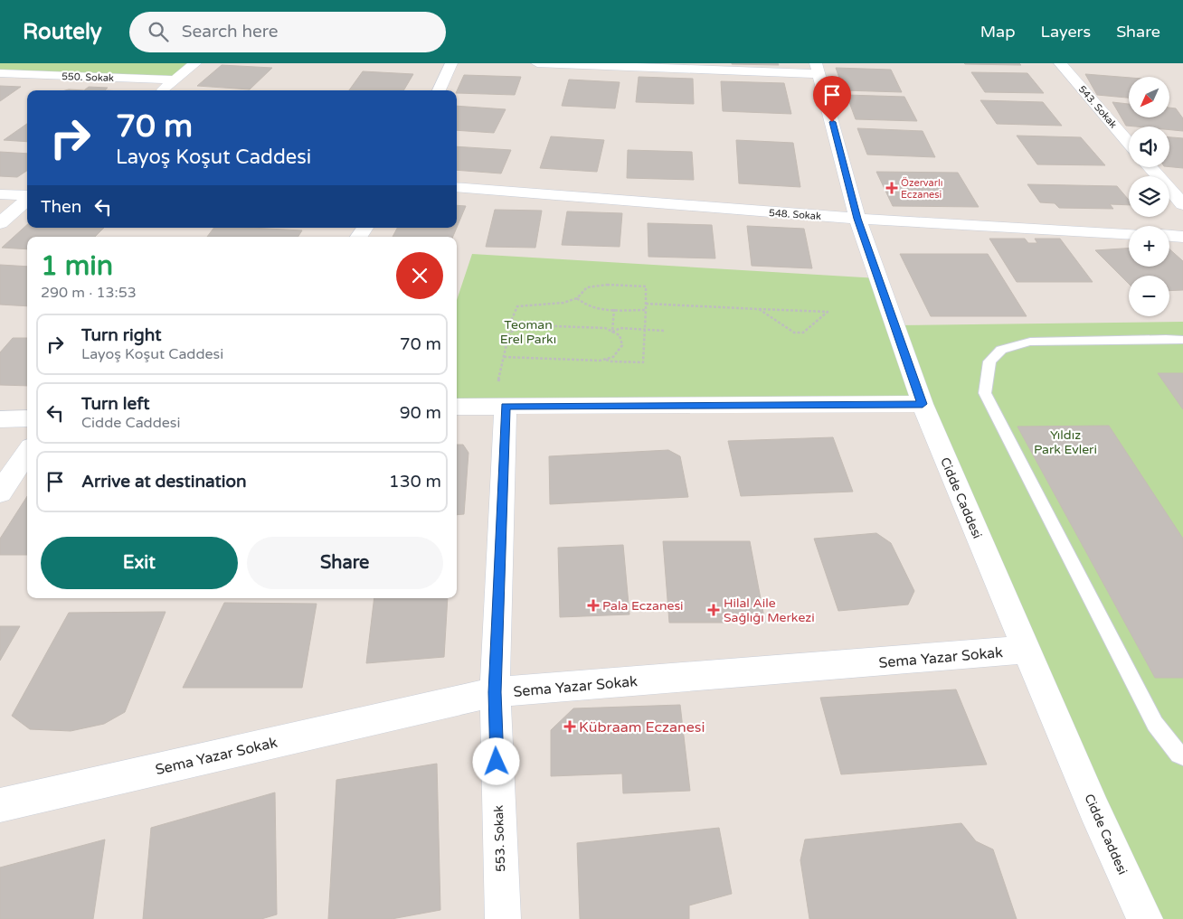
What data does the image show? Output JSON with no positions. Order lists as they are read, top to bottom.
{
  "streets": {
    "street": [
      "550. Sokak",
      "543. Sokak",
      "548. Sokak",
      "Cidde Caddesi",
      "Sema Yazar Sokak",
      "553. Sokak"
    ]
  },
  "crossings": [
    ["548. Sokak", "Cidde Caddesi"],
    ["Cidde Caddesi", "Sema Yazar Sokak"],
    ["Sema Yazar Sokak", "553. Sokak"]
  ],
  "parks": ["Teoman Erel Parkı", "Yıldız Park Evleri"],
  "places": {
    "health": [
      "Özervarlı Eczanesi",
      "Pala Eczanesi",
      "Hilal Aile Sağlığı Merkezi",
      "Kübraam Eczanesi"
    ]
  },
  "north": "bottom left",
  "page": {
    "header": "Routely",
    "search": "Search here",
    "nav": ["Map", "Layers", "Share"],
    "map_buttons": ["+", "−"],
    "turn": ["70 m", "Layoş Koşut Caddesi"],
    "then": "Then",
    "heading": ["1 min", "290 m · 13:53"],
    "list": [
      {
        "name": "Turn right",
        "note": "Layoş Koşut Caddesi",
        "value": "70 m"
      },
      {
        "name": "Turn left",
        "note": "Cidde Caddesi",
        "value": "90 m"
      },
      {
        "name": "Arrive at destination",
        "value": "130 m"
      }
    ],
    "buttons": ["Exit", "Share"]
  }
}
